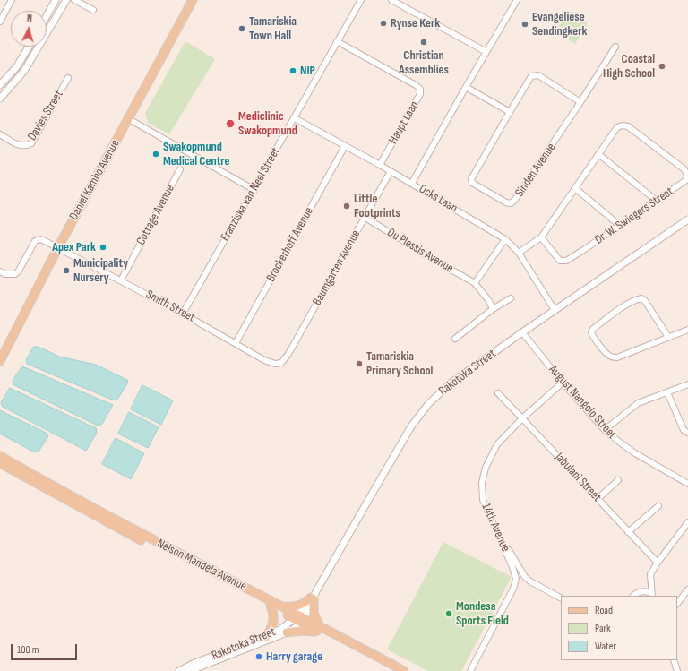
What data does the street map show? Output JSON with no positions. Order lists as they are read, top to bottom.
{
  "streets": {
    "main road": ["Daniel Kamho Avenue", "Nelson Mandela Avenue"],
    "street": [
      "Davies Street",
      "Haupt Laan",
      "Sinden Avenue",
      "Franziska van Neel Street",
      "Ocks Laan",
      "Cottage Avenue",
      "Dr. W. Swiegers Street",
      "Brockerhoff Avenue",
      "Du Plessis Avenue",
      "Baumgarten Avenue",
      "Smith Street",
      "Rakotoka Street",
      "August Nangolo Street",
      "Jabulani Street",
      "14th Avenue"
    ]
  },
  "crossings": [
    ["Haupt Laan", "Franziska van Neel Street"],
    ["Haupt Laan", "Ocks Laan"],
    ["Daniel Kamho Avenue", "Smith Street"],
    ["Franziska van Neel Street", "Ocks Laan"],
    ["Franziska van Neel Street", "Smith Street"],
    ["Ocks Laan", "Dr. W. Swiegers Street"],
    ["Ocks Laan", "Brockerhoff Avenue"],
    ["Ocks Laan", "Baumgarten Avenue"],
    ["Ocks Laan", "Rakotoka Street"],
    ["Cottage Avenue", "Smith Street"],
    ["Brockerhoff Avenue", "Smith Street"],
    ["Du Plessis Avenue", "Baumgarten Avenue"],
    ["Baumgarten Avenue", "Smith Street"],
    ["Rakotoka Street", "August Nangolo Street"],
    ["Rakotoka Street", "Nelson Mandela Avenue"],
    ["August Nangolo Street", "14th Avenue"],
    ["Jabulani Street", "14th Avenue"]
  ],
  "places": [
    "Rynse Kerk",
    "Evangeliese Sendingkerk",
    "Tamariskia Town Hall",
    "Christian Assemblies",
    "Coastal High School",
    "NIP",
    "Mediclinic Swakopmund",
    "Swakopmund Medical Centre",
    "Little Footprints",
    "Apex Park",
    "Municipality Nursery",
    "Tamariskia Primary School",
    "Mondesa Sports Field",
    "Harry garage"
  ],
  "legend": ["Road", "Park", "Water"],
  "scale_bar": "100 m",
  "north": "top"
}
